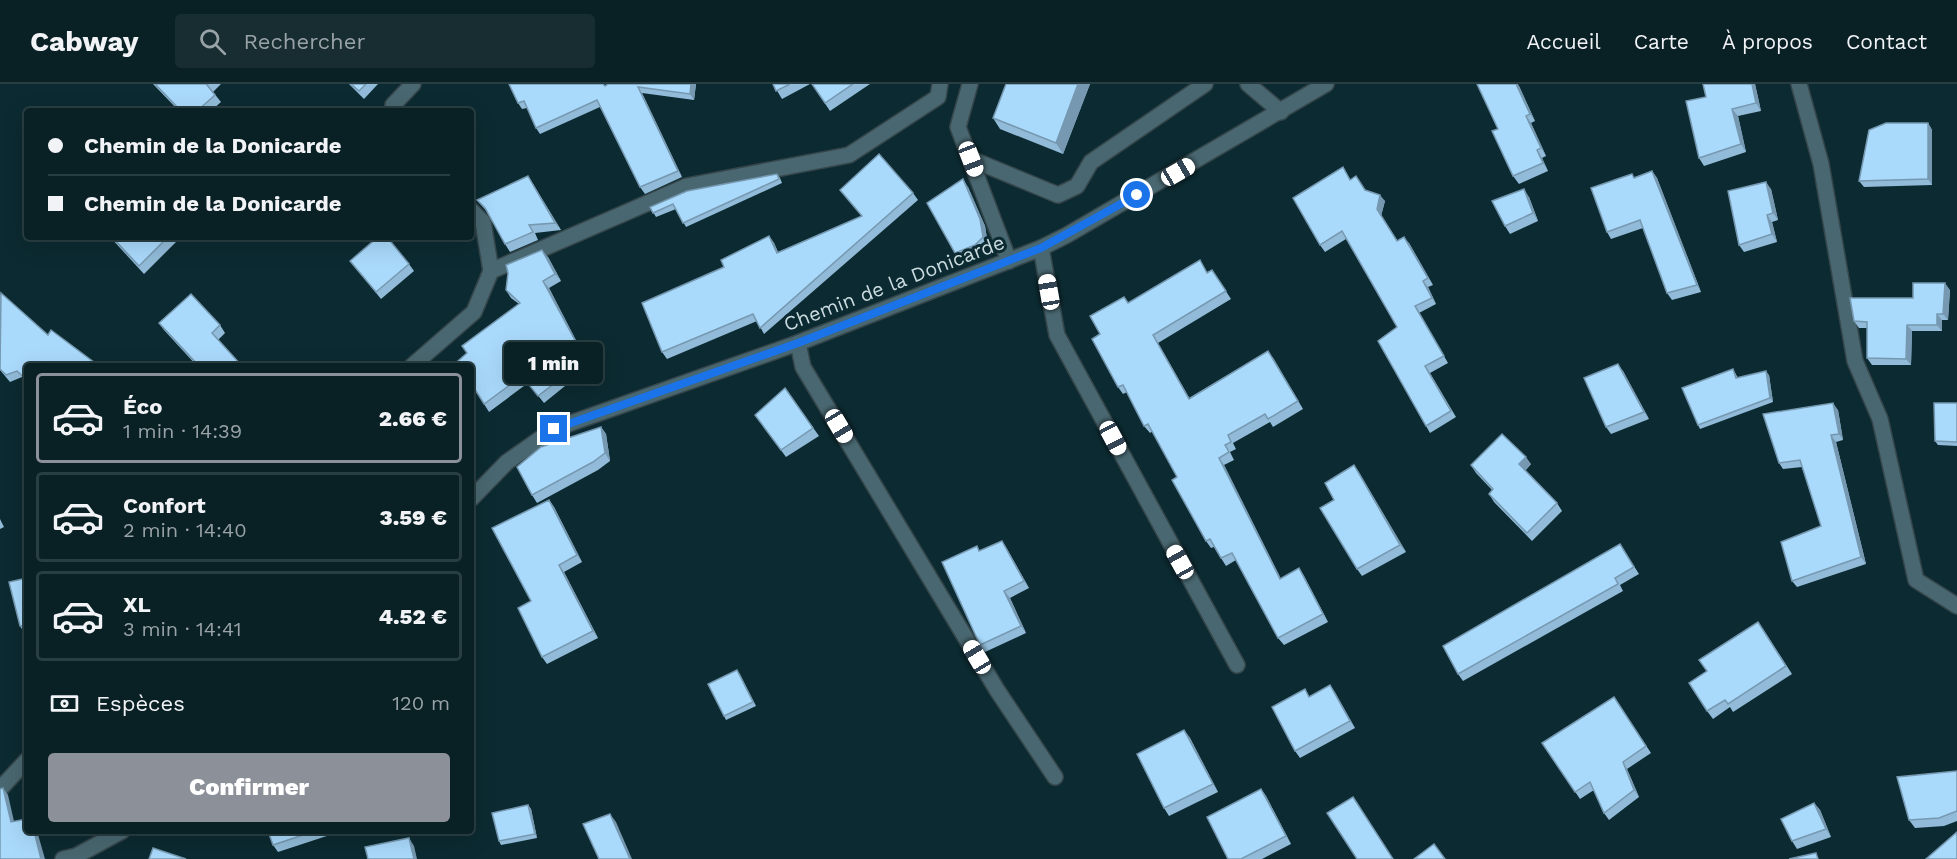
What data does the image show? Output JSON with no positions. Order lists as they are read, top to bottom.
{
  "streets": {
    "street": ["Chemin de la Donicarde"]
  },
  "page": {
    "header": "Cabway",
    "search": "Rechercher",
    "nav": [
      "Accueil",
      "Carte",
      "À propos",
      "Contact"
    ],
    "banner": ["Chemin de la Donicarde", "Chemin de la Donicarde"],
    "bubble": "1 min",
    "list": [
      {
        "name": "Éco",
        "note": "1 min · 14:39",
        "value": "2.66 €"
      },
      {
        "name": "Confort",
        "note": "2 min · 14:40",
        "value": "3.59 €"
      },
      {
        "name": "XL",
        "note": "3 min · 14:41",
        "value": "4.52 €"
      }
    ],
    "pay": ["Espèces", "120 m"],
    "buttons": "Confirmer"
  }
}
